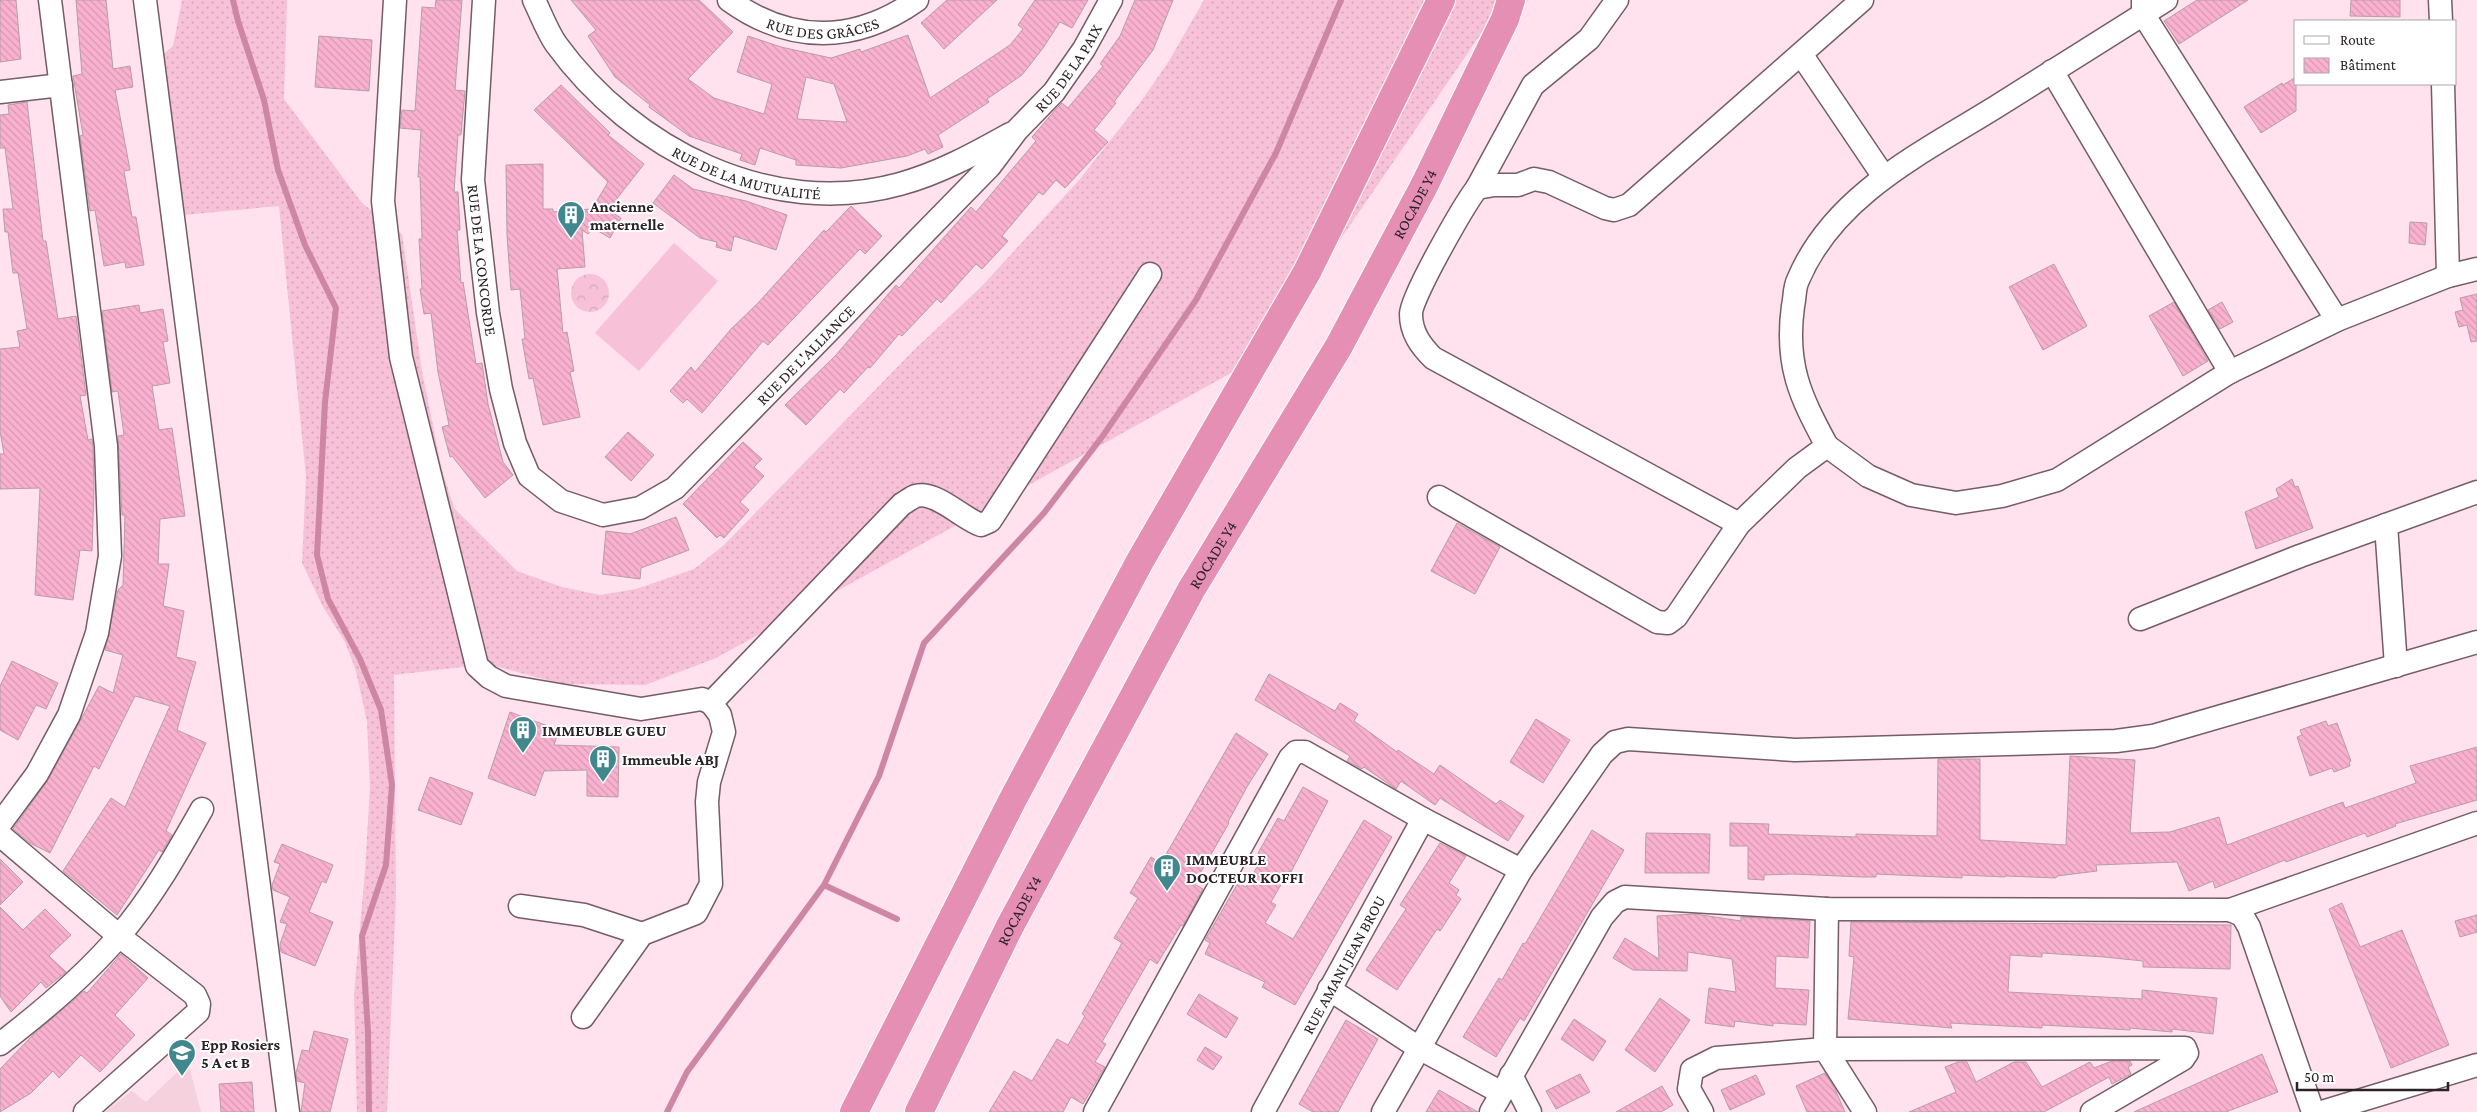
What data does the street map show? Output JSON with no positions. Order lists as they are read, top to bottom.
{
  "streets": {
    "highway": ["ROCADE Y4"],
    "street": [
      "RUE DES GRÂCES",
      "RUE DE LA PAIX",
      "RUE DE LA MUTUALITÉ",
      "RUE DE LA CONCORDE",
      "RUE DE L'ALLIANCE",
      "RUE AMANI JEAN BROU"
    ]
  },
  "crossings": [
    ["RUE DE LA PAIX", "RUE DE LA MUTUALITÉ"],
    ["RUE DE LA PAIX", "RUE DE L'ALLIANCE"],
    ["RUE DE LA MUTUALITÉ", "RUE DE L'ALLIANCE"],
    ["RUE DE LA CONCORDE", "RUE DE L'ALLIANCE"]
  ],
  "places": {
    "building": [
      "Ancienne maternelle",
      "IMMEUBLE GUEU",
      "Immeuble ABJ",
      "IMMEUBLE DOCTEUR KOFFI"
    ],
    "school or university": ["Epp Rosiers 5 A et B"]
  },
  "legend": ["Route", "Bâtiment"],
  "scale_bar": "50 m"
}
